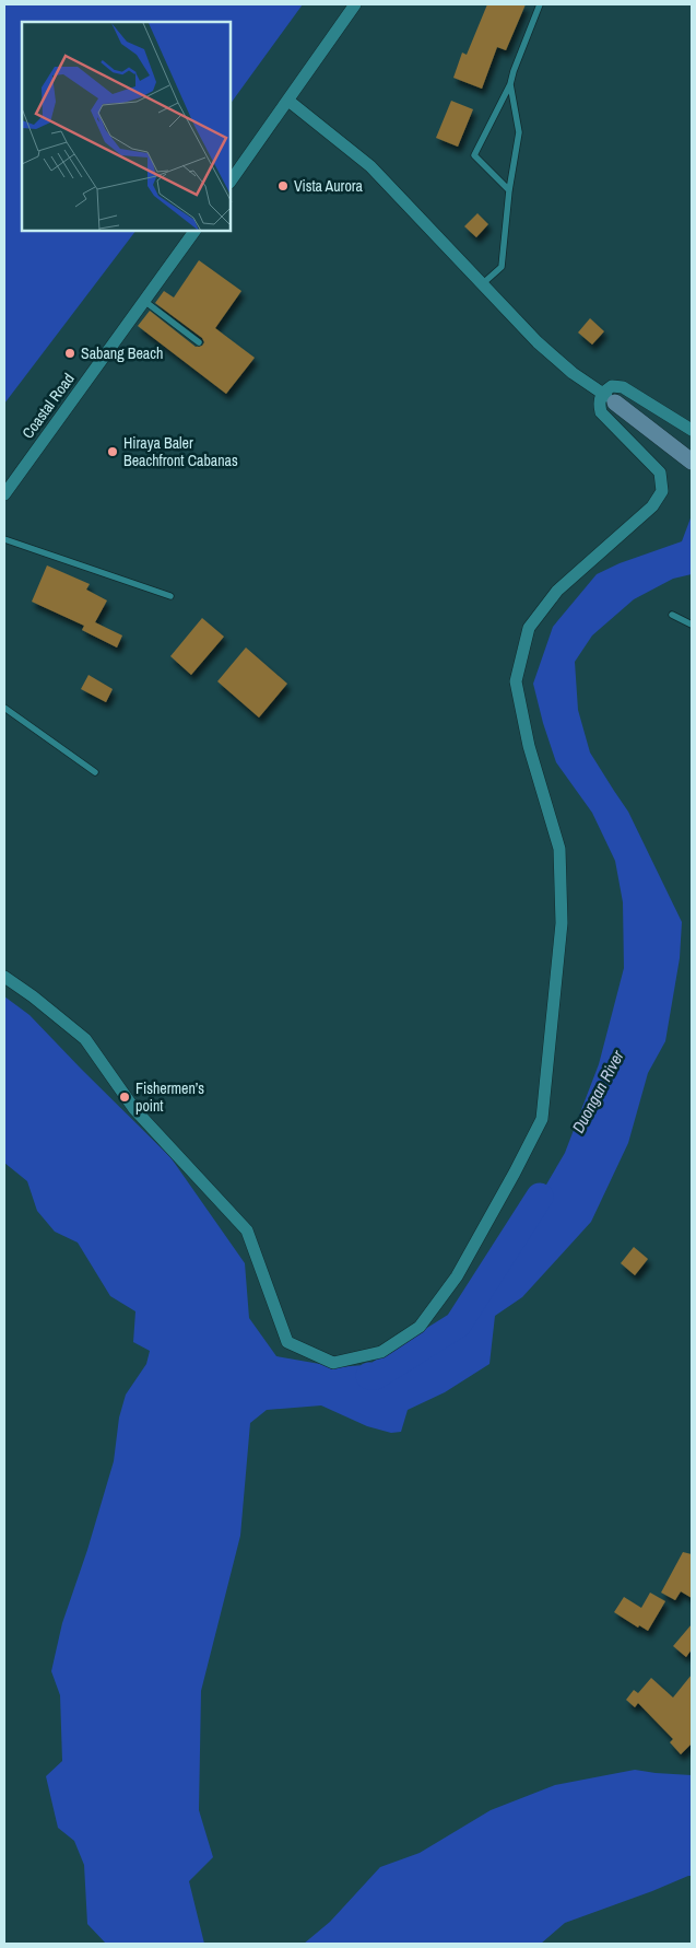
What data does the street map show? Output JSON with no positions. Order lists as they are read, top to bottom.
{
  "streets": {
    "street": ["Coastal Road"]
  },
  "water": ["Duongan River"],
  "places": [
    "Vista Aurora",
    "Sabang Beach",
    "Hiraya Baler Beachfront Cabanas",
    "Fishermen’s point"
  ]
}
